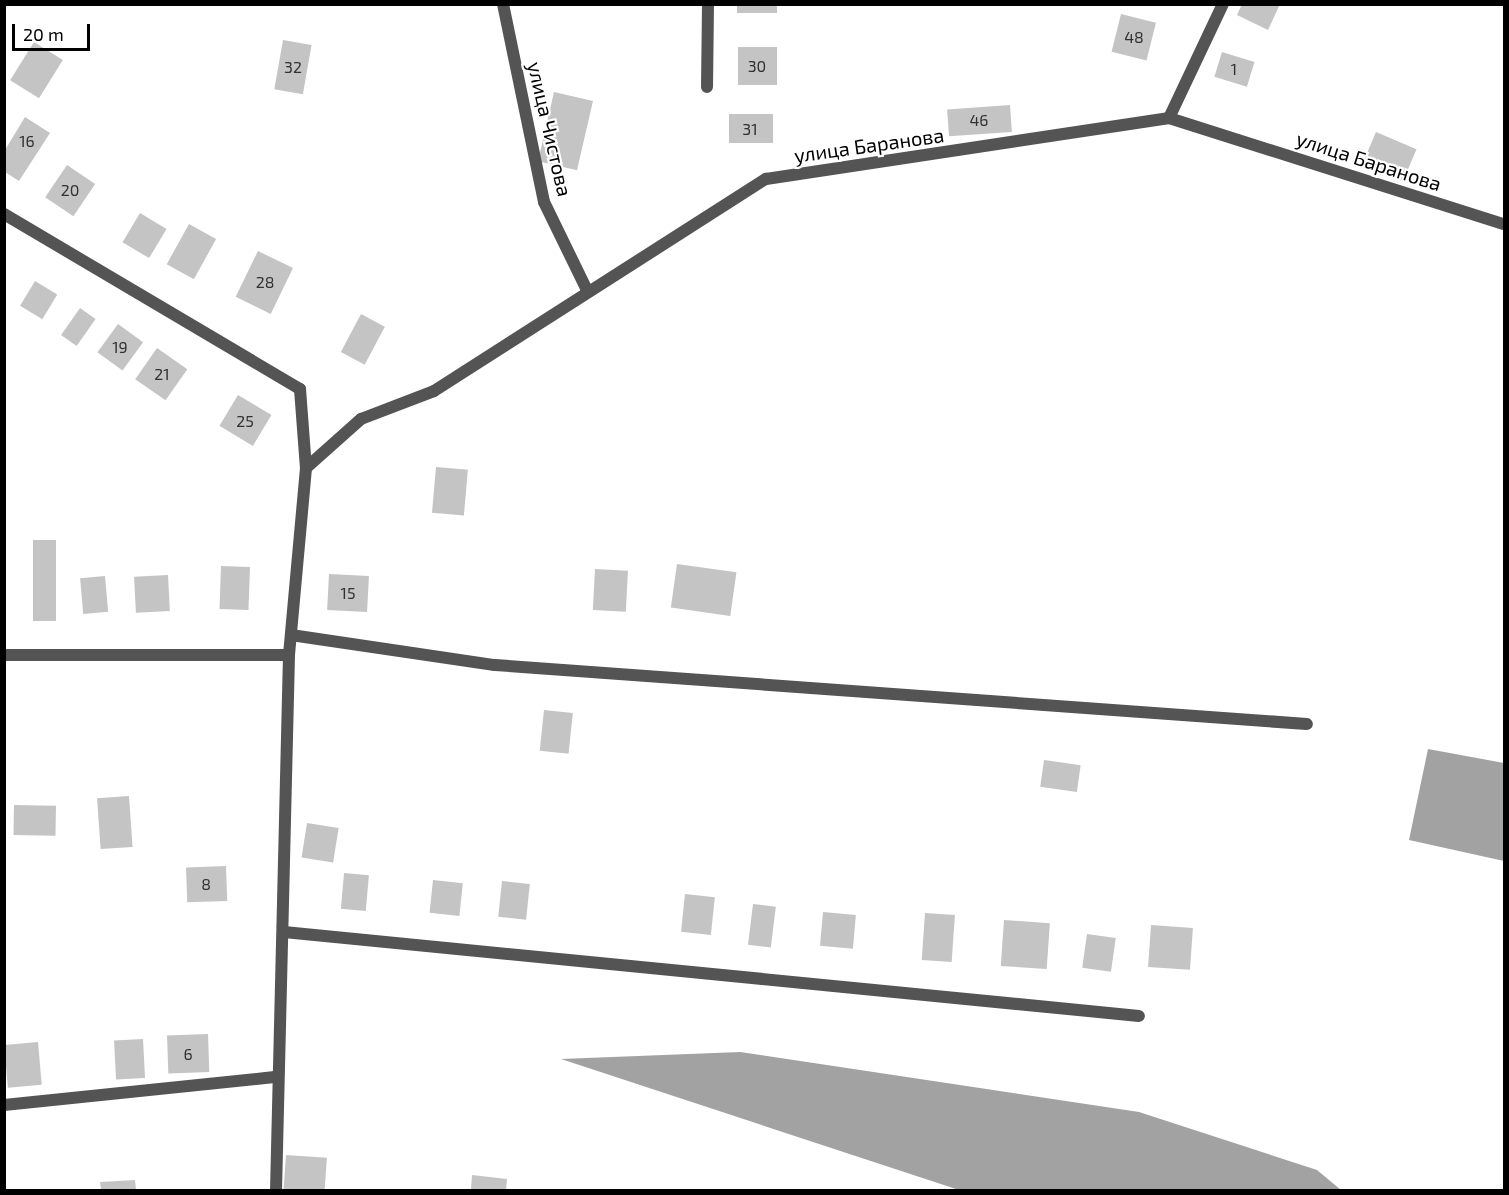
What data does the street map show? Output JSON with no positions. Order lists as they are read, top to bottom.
{
  "streets": {
    "street": ["улица Чистова", "улица Баранова"]
  },
  "crossings": [
    ["улица Чистова", "улица Баранова"]
  ],
  "house_numbers": [
    "48",
    "30",
    "32",
    "1",
    "46",
    "31",
    "16",
    "20",
    "28",
    "19",
    "21",
    "25",
    "15",
    "8",
    "6"
  ],
  "scale_bar": "20 m"
}
